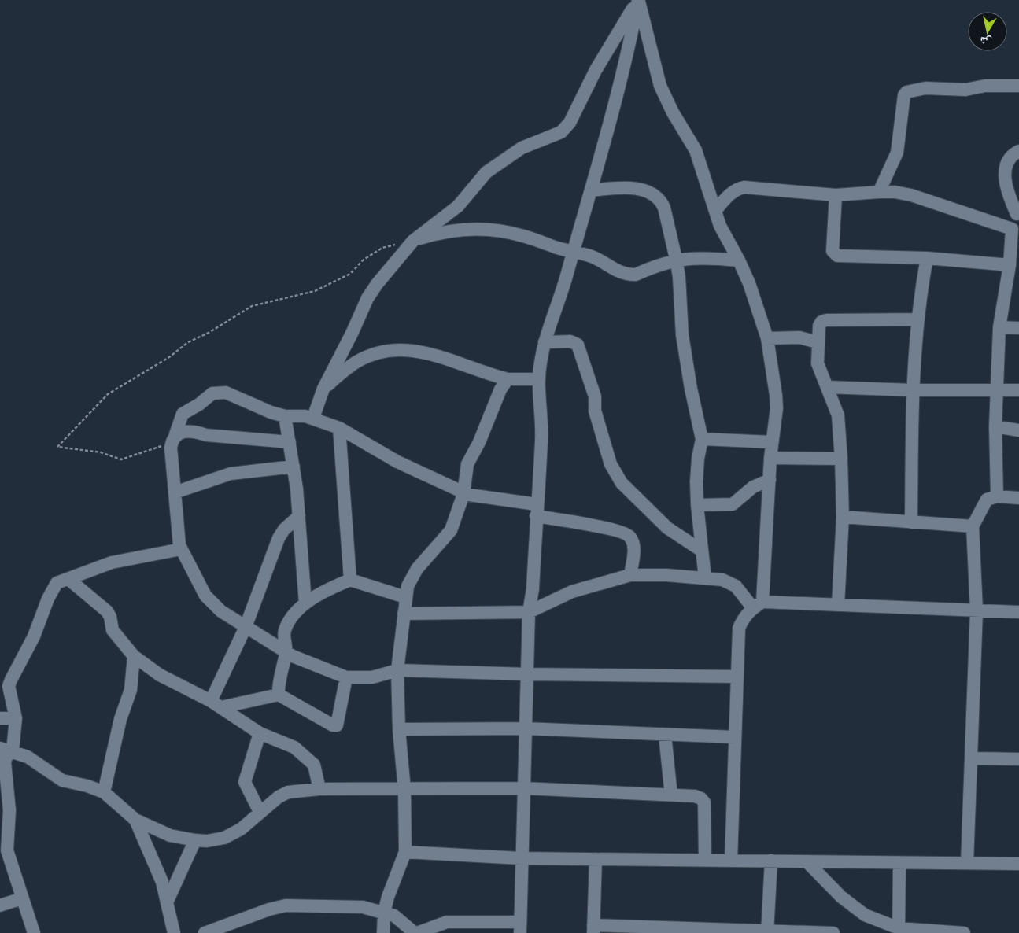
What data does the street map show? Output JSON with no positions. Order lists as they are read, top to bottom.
{
  "north": "bottom"
}
